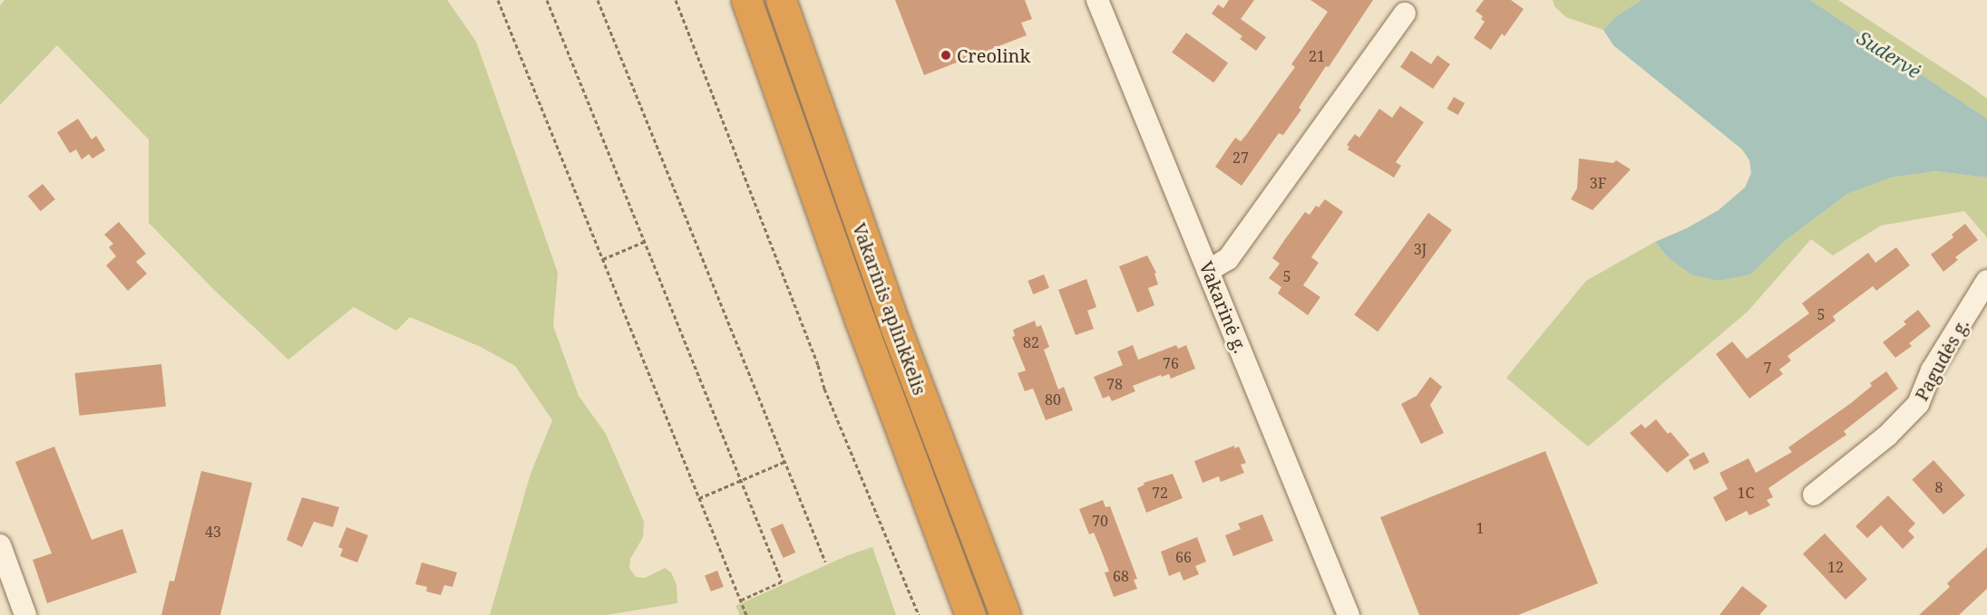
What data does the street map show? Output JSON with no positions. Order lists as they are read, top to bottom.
{
  "streets": {
    "highway": ["Vakarinis aplinkkelis"],
    "street": ["Vakarinė g.", "Pagudės g."]
  },
  "water": ["Sudervė"],
  "places": ["Creolink"],
  "house_numbers": [
    "21",
    "27",
    "3F",
    "3J",
    "5",
    "5",
    "82",
    "76",
    "7",
    "78",
    "80",
    "8",
    "72",
    "1C",
    "70",
    "1",
    "43",
    "66",
    "12",
    "68"
  ]
}
